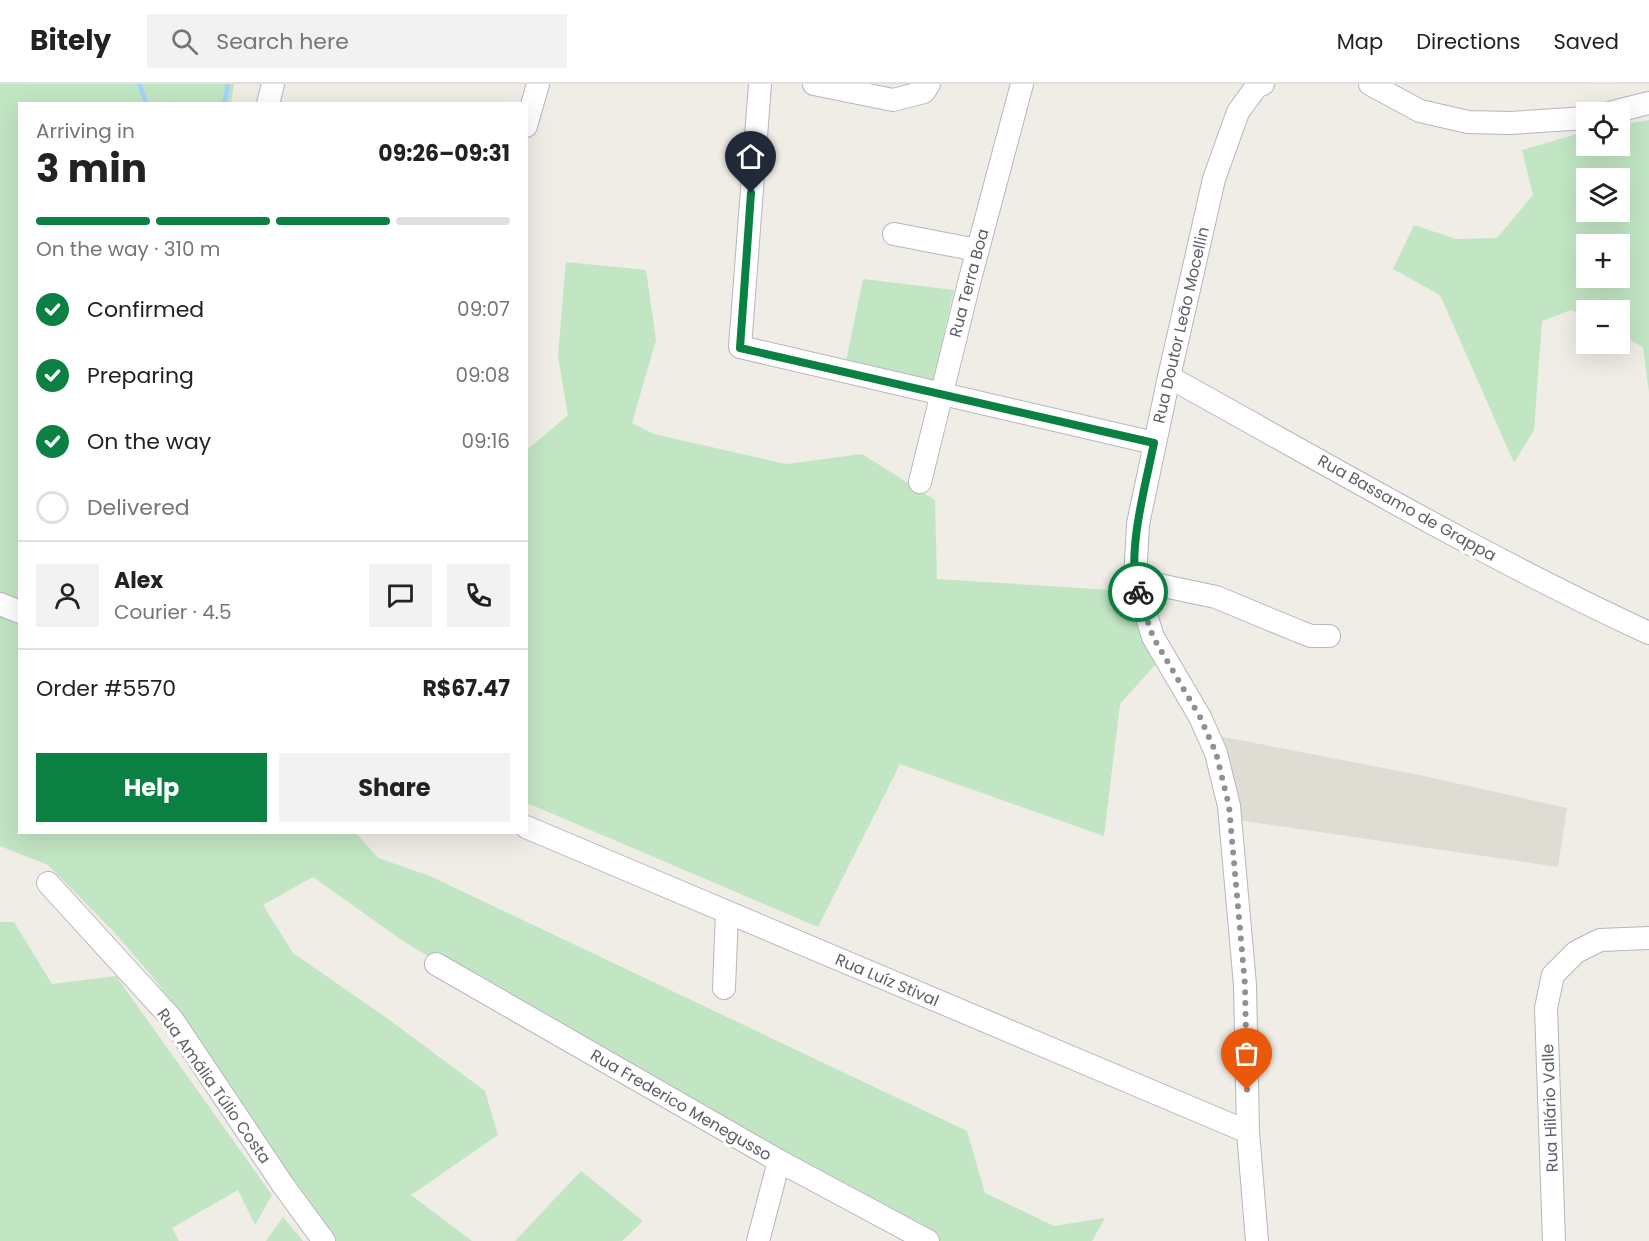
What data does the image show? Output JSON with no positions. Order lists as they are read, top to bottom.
{
  "streets": {
    "street": [
      "Rua Terra Boa",
      "Rua Doutor Leão Mocellin",
      "Rua Bassamo de Grappa",
      "Rua Luíz Stival",
      "Rua Amália Túlio Costa",
      "Rua Frederico Menegusso",
      "Rua Hilário Valle"
    ]
  },
  "crossings": [
    ["Rua Doutor Leão Mocellin", "Rua Bassamo de Grappa"],
    ["Rua Doutor Leão Mocellin", "Rua Luíz Stival"]
  ],
  "page": {
    "header": "Bitely",
    "search": "Search here",
    "nav": ["Map", "Directions", "Saved"],
    "map_buttons": ["+", "−"],
    "heading": ["3 min", "Arriving in", "09:26–09:31"],
    "panel": [
      "Alex",
      "Courier · 4.5",
      "Order #5570",
      "R$67.47"
    ],
    "bar": "On the way · 310 m",
    "list": [
      ["Confirmed", "09:07"],
      ["Preparing", "09:08"],
      ["On the way", "09:16"],
      "Delivered"
    ],
    "buttons": ["Help", "Share"]
  }
}
